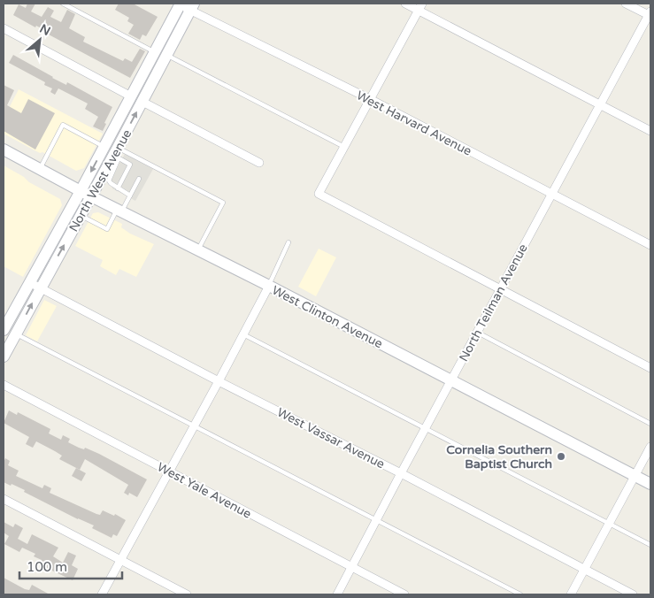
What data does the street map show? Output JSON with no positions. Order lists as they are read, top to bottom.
{
  "streets": {
    "main road": ["North West Avenue", "West Clinton Avenue"],
    "street": [
      "West Harvard Avenue",
      "North Teilman Avenue",
      "West Vassar Avenue",
      "West Yale Avenue"
    ]
  },
  "crossings": [
    ["West Harvard Avenue", "North West Avenue"],
    ["West Harvard Avenue", "North Teilman Avenue"],
    ["North West Avenue", "West Clinton Avenue"],
    ["North West Avenue", "West Vassar Avenue"],
    ["North Teilman Avenue", "West Clinton Avenue"],
    ["North Teilman Avenue", "West Vassar Avenue"],
    ["North Teilman Avenue", "West Yale Avenue"]
  ],
  "places": ["Cornelia Southern Baptist Church"],
  "scale_bar": "100 m",
  "north": "top right"
}
